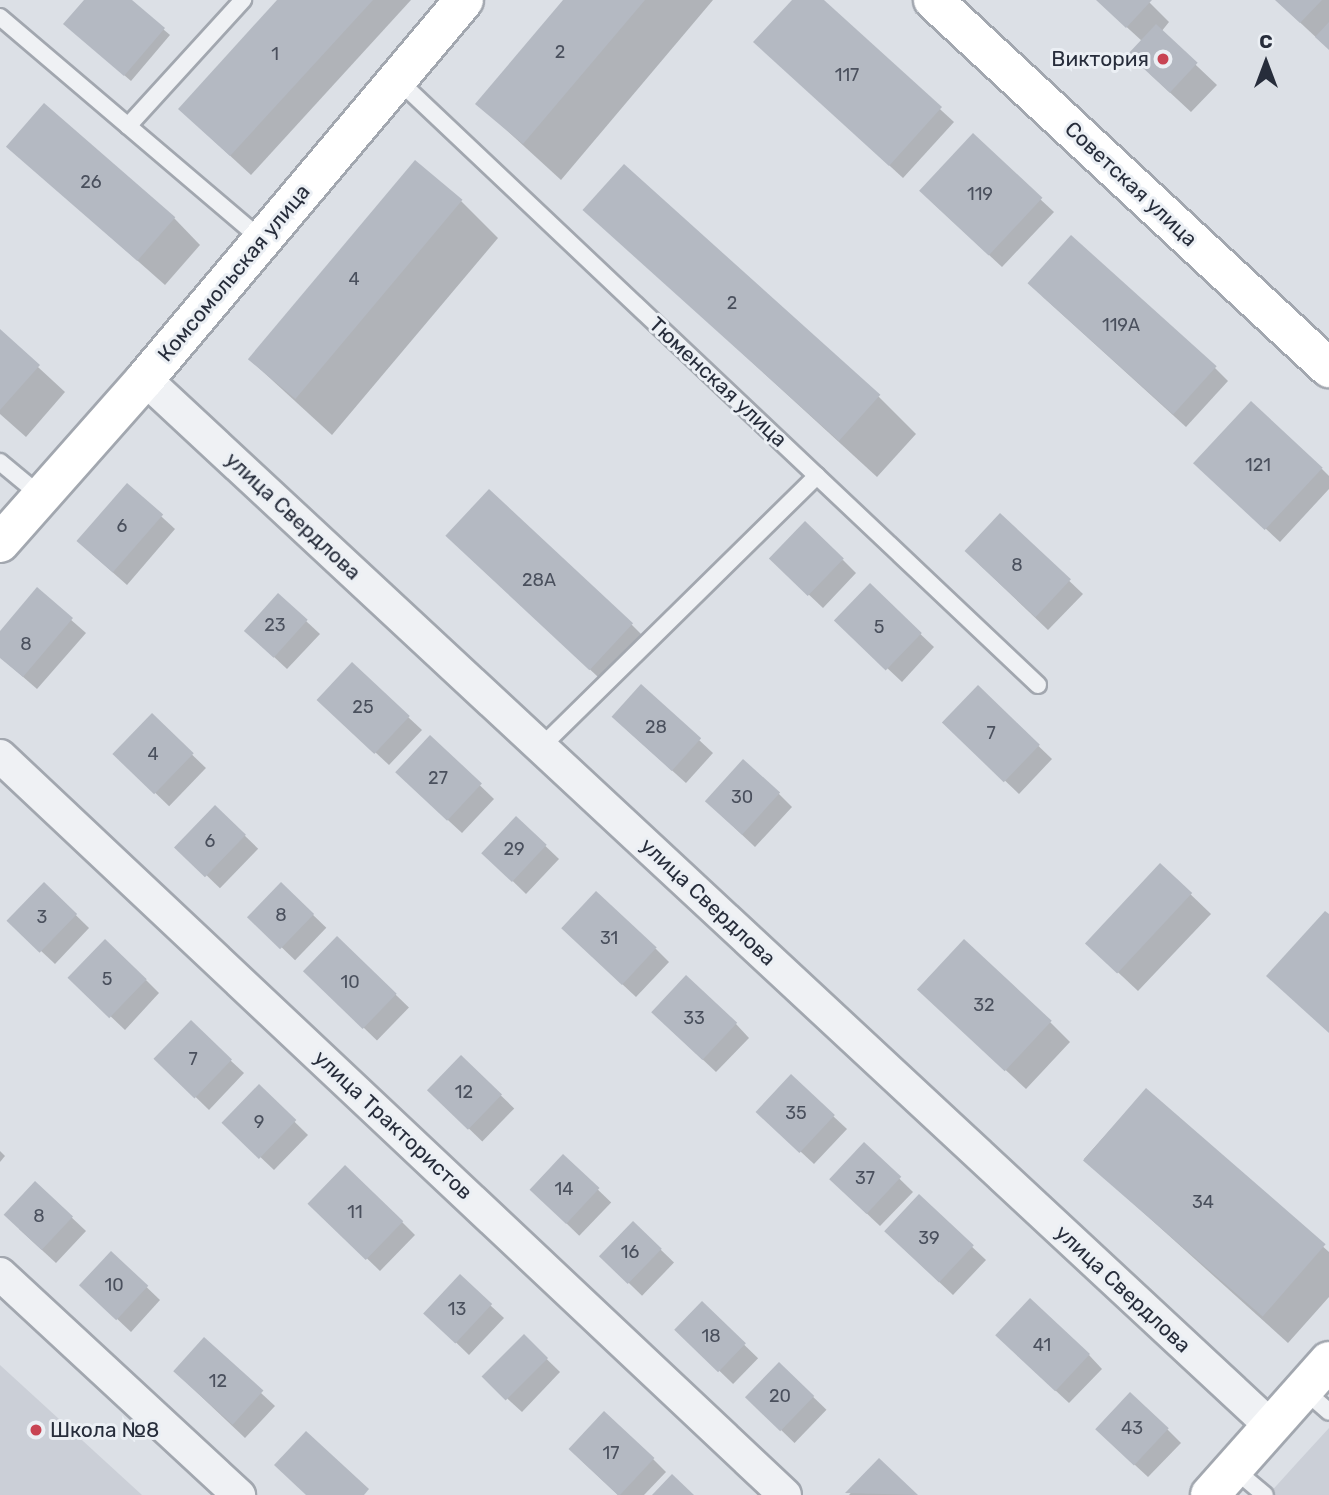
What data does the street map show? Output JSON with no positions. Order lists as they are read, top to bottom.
{
  "streets": {
    "street": [
      "Советская улица",
      "Комсомольская улица",
      "улица Свердлова",
      "улица Трактористов"
    ],
    "lane": ["Тюменская улица"]
  },
  "crossings": [
    ["Комсомольская улица", "Тюменская улица"],
    ["Комсомольская улица", "улица Свердлова"]
  ],
  "places": ["Виктория", "Школа №8"],
  "house_numbers": [
    "2",
    "1",
    "117",
    "26",
    "119",
    "4",
    "2",
    "119А",
    "121",
    "6",
    "8",
    "28А",
    "23",
    "5",
    "8",
    "25",
    "28",
    "7",
    "4",
    "27",
    "30",
    "6",
    "29",
    "8",
    "3",
    "31",
    "5",
    "10",
    "32",
    "33",
    "7",
    "12",
    "35",
    "9",
    "37",
    "14",
    "34",
    "11",
    "8",
    "39",
    "16",
    "10",
    "13",
    "18",
    "41",
    "12",
    "20",
    "43",
    "17"
  ],
  "north": "top"
}
